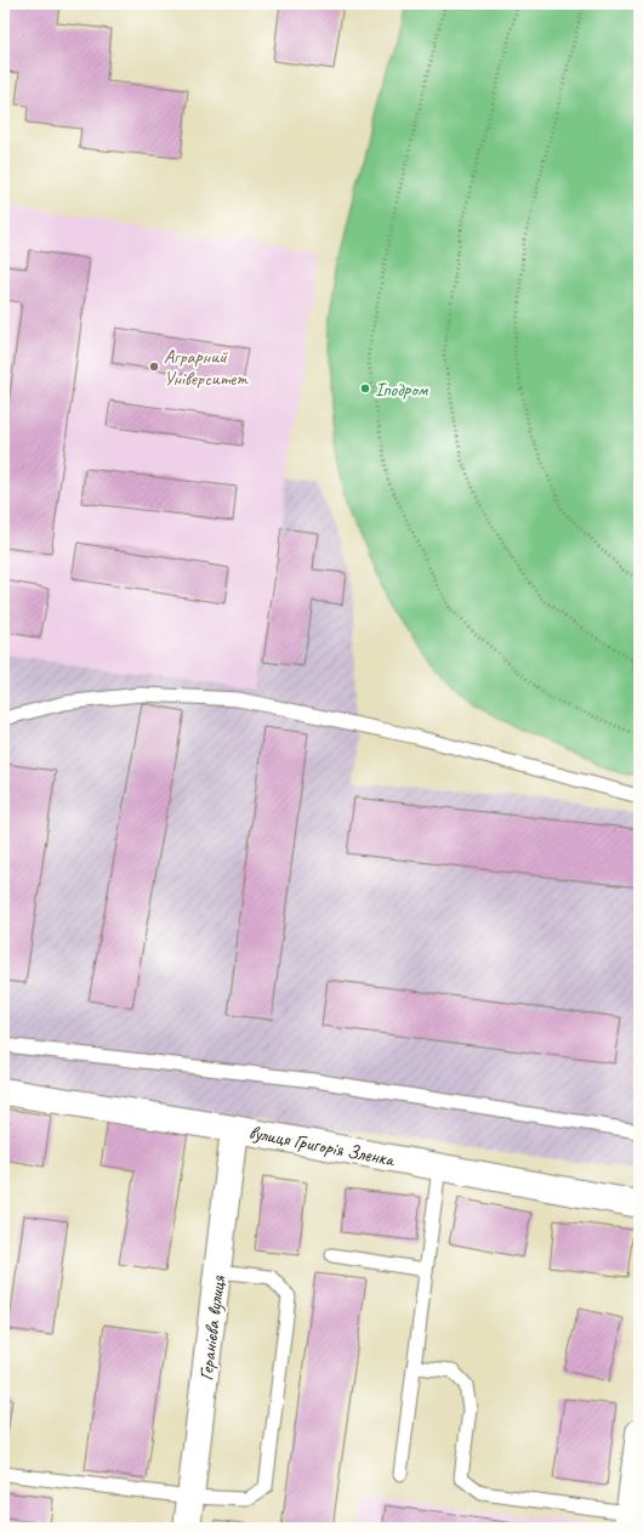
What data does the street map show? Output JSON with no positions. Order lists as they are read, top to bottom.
{
  "streets": {
    "street": ["вулиця Григорія Зленка", "Геранієва вулиця"]
  },
  "crossings": [
    ["вулиця Григорія Зленка", "Геранієва вулиця"]
  ],
  "places": ["Аграрний Університет", "Іподром"]
}
